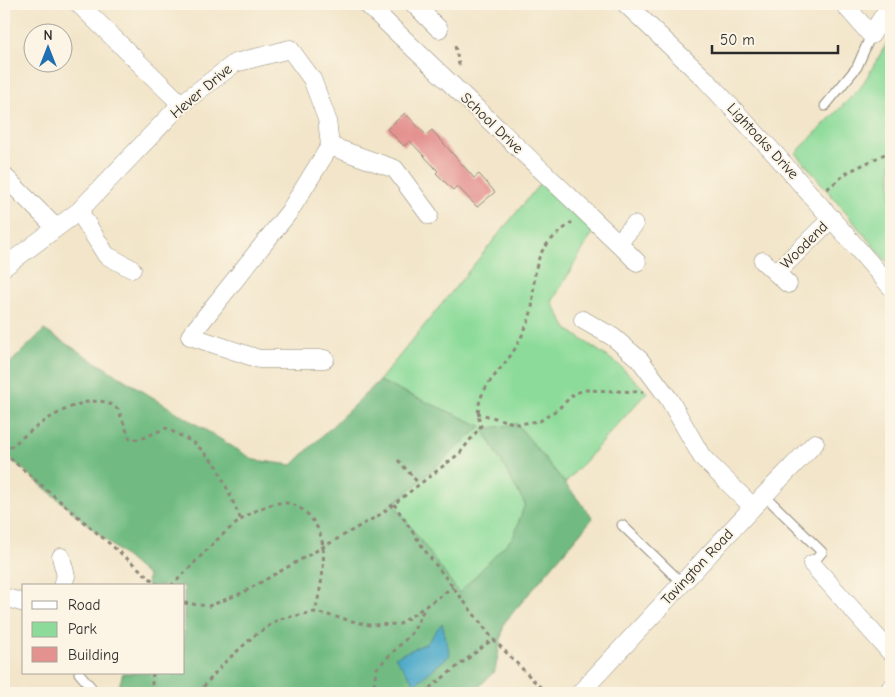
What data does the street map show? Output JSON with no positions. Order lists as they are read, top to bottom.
{
  "streets": {
    "street": [
      "Hever Drive",
      "School Drive",
      "Lightoaks Drive",
      "Woodend",
      "Tavington Road"
    ]
  },
  "crossings": [
    ["Lightoaks Drive", "Woodend"]
  ],
  "legend": ["Road", "Park", "Building"],
  "scale_bar": "50 m",
  "north": "top"
}
